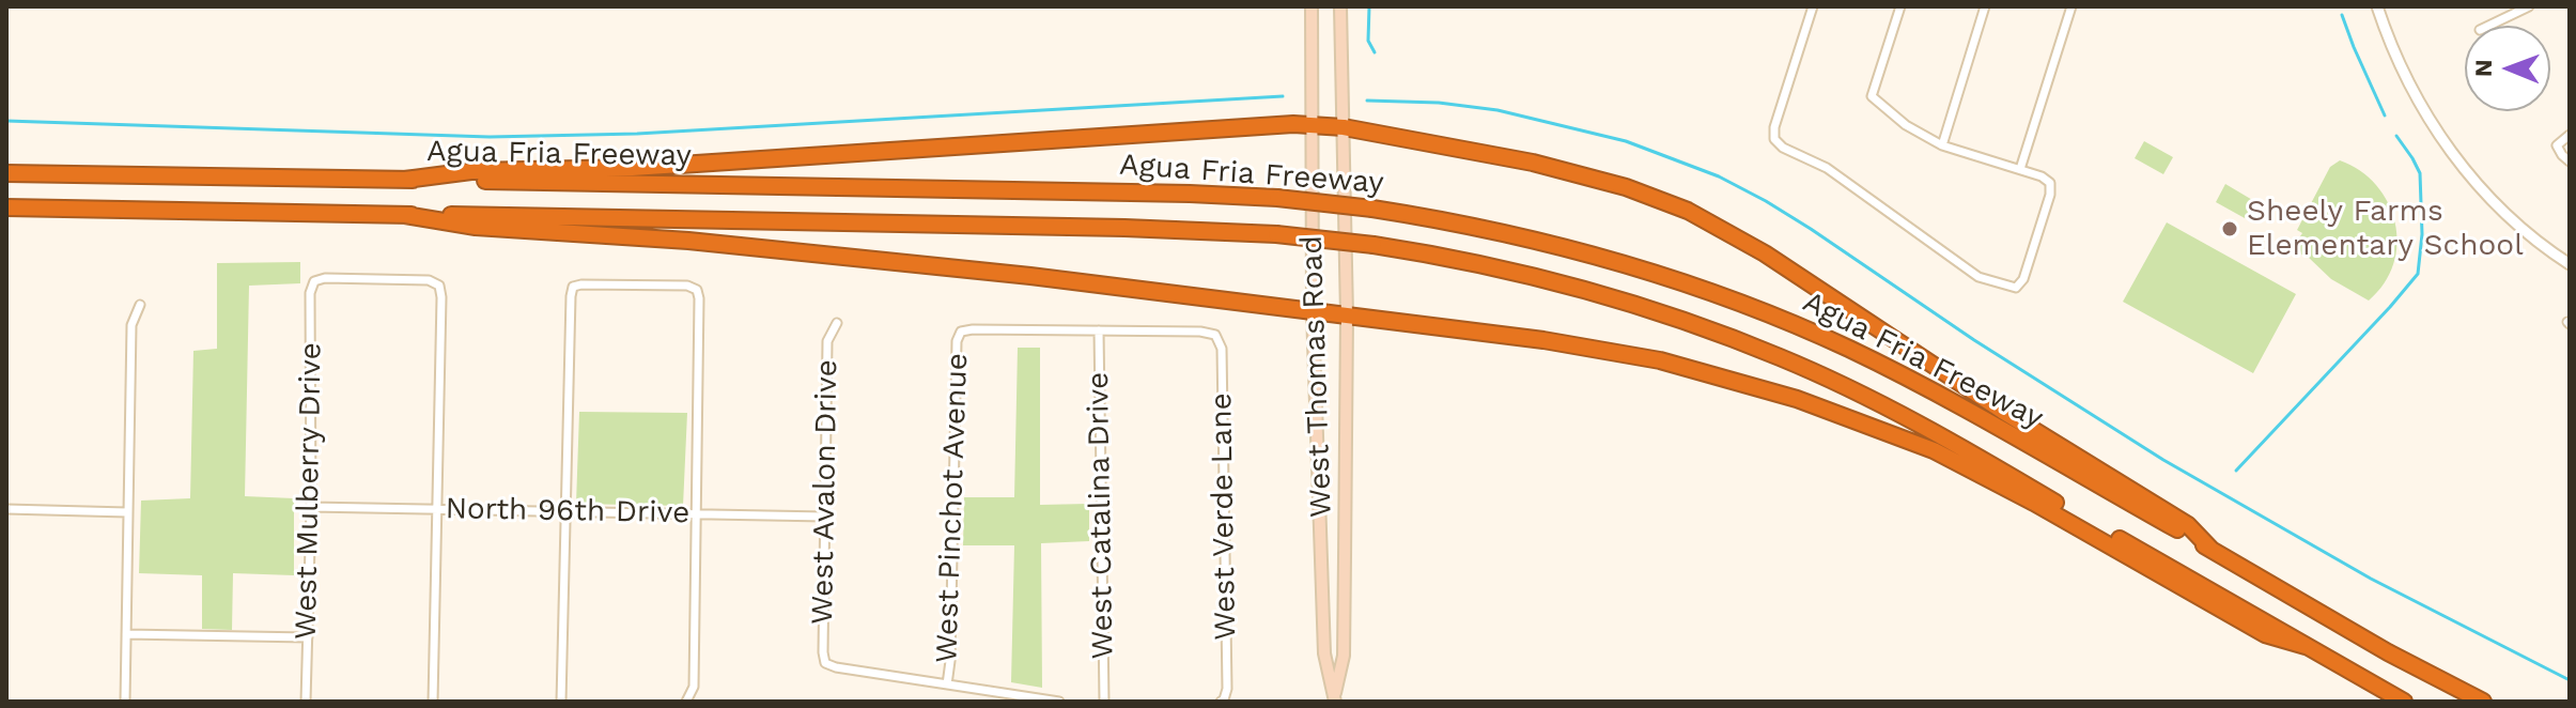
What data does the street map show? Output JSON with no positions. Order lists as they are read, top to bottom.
{
  "streets": {
    "highway": ["Agua Fria Freeway"],
    "main road": ["West Thomas Road"],
    "street": [
      "West Mulberry Drive",
      "West Avalon Drive",
      "West Pinchot Avenue",
      "North 96th Drive",
      "West Catalina Drive",
      "West Verde Lane"
    ]
  },
  "crossings": [
    ["West Mulberry Drive", "North 96th Drive"],
    ["West Avalon Drive", "West Pinchot Avenue"],
    ["West Avalon Drive", "North 96th Drive"],
    ["West Pinchot Avenue", "West Catalina Drive"],
    ["West Pinchot Avenue", "West Verde Lane"],
    ["West Catalina Drive", "West Verde Lane"]
  ],
  "places": ["Sheely Farms Elementary School"],
  "north": "left"
}
